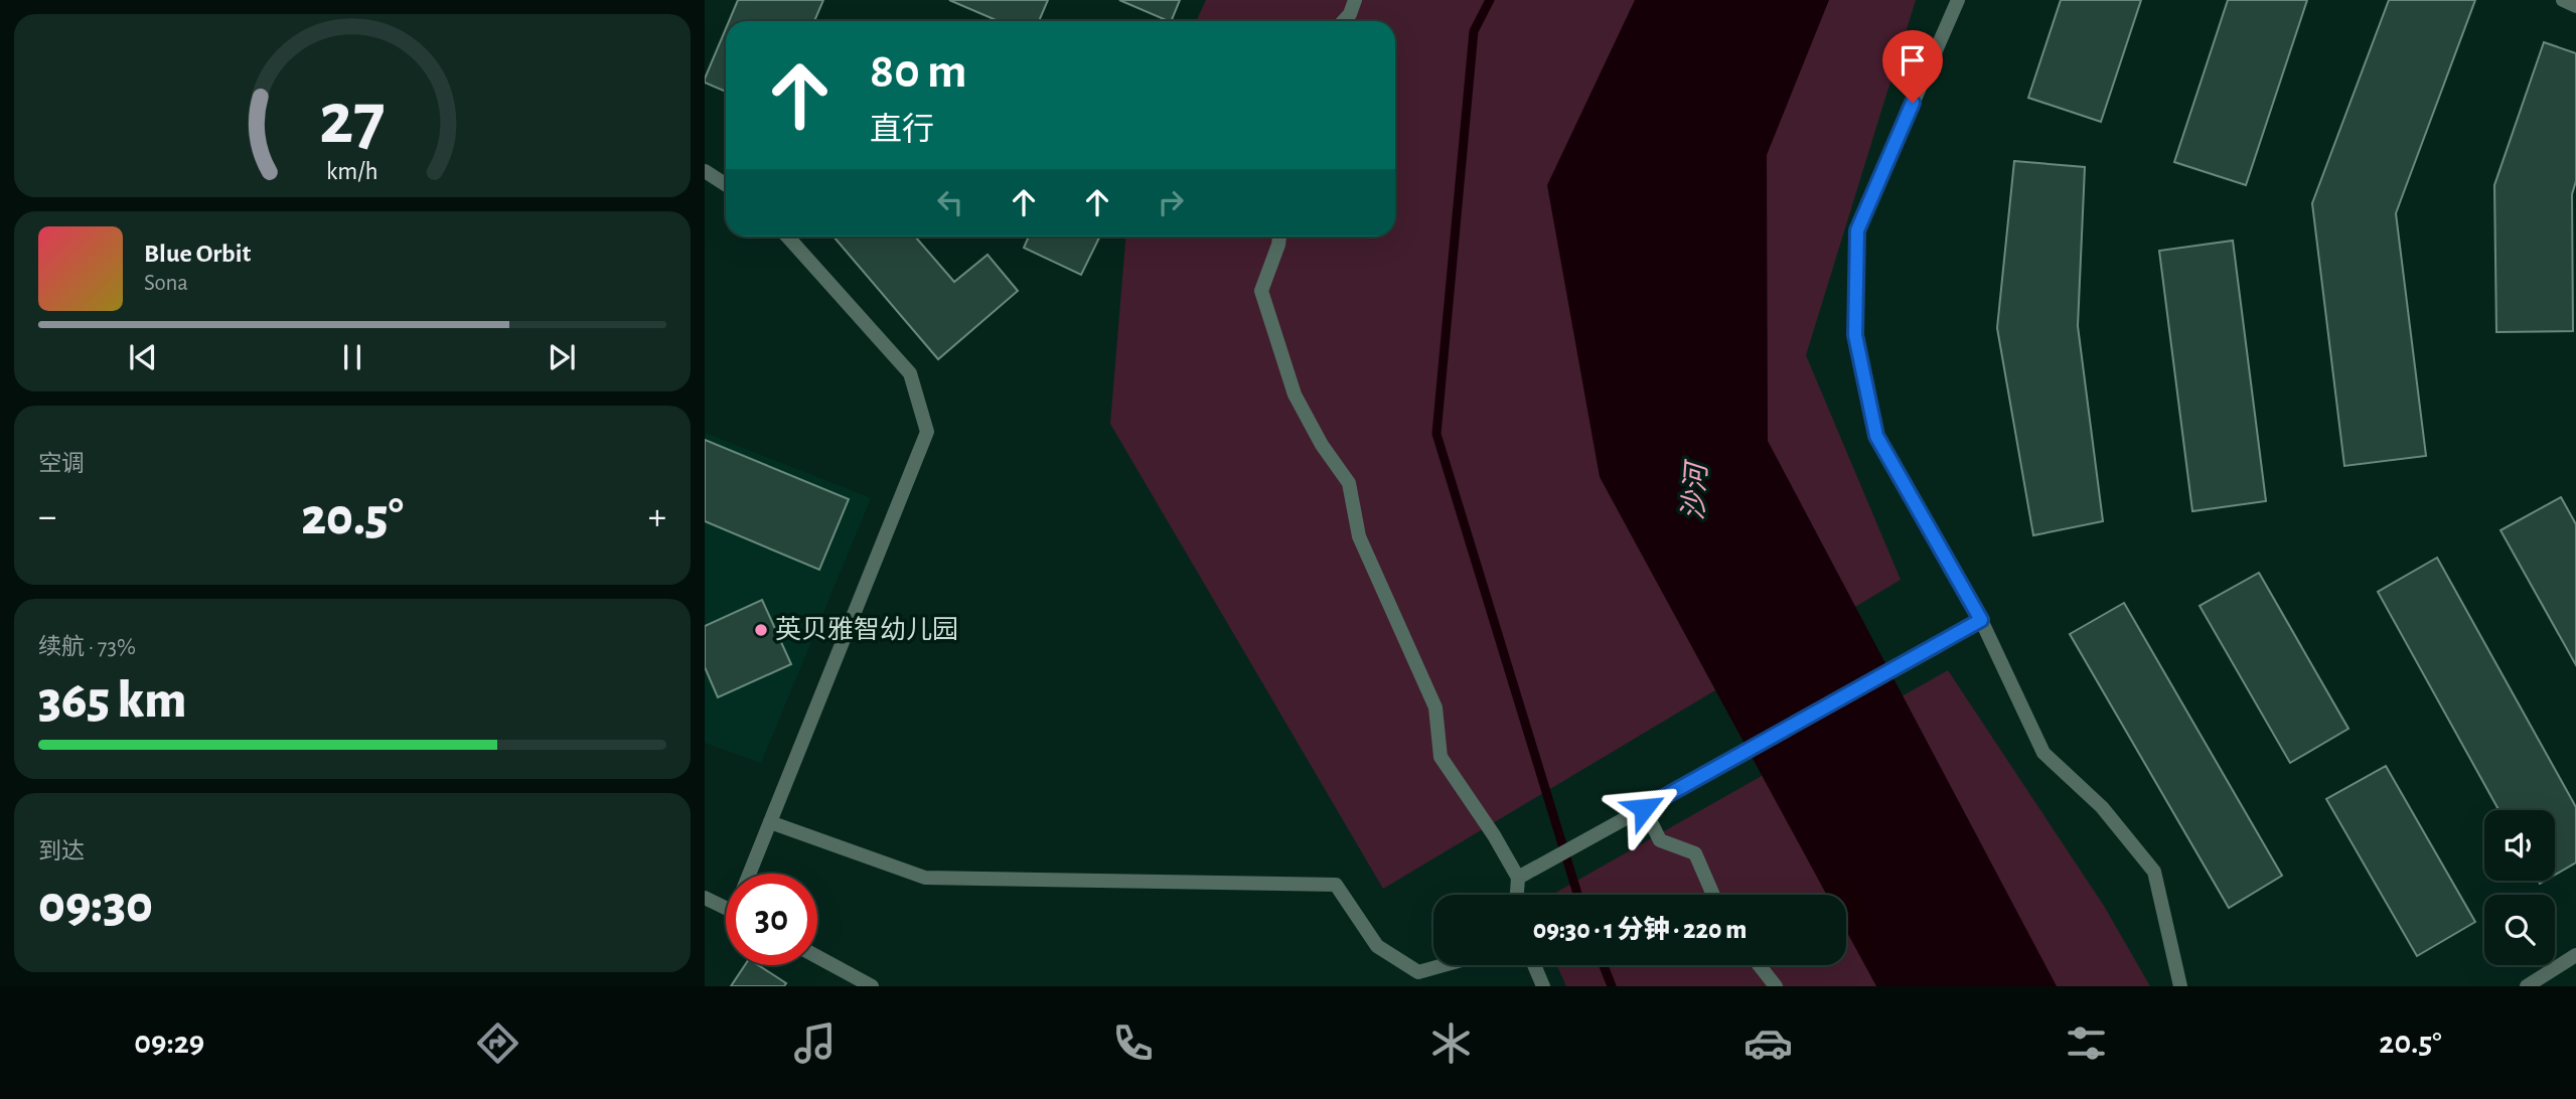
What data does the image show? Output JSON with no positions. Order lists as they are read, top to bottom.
{
  "water": ["沙河"],
  "places": ["英贝雅智幼儿园"],
  "page": {
    "turn": ["80 m", "直行"],
    "song": ["Blue Orbit", "Sona"],
    "tile": [
      "空调",
      ["续航 · 73%", "365 km"],
      ["到达", "09:30"]
    ],
    "heat": ["−", "20.5°", "+"],
    "limit": "30",
    "trip": "09:30 · 1 分钟 · 220 m",
    "tabs": ["09:29", "20.5°"],
    "gauge": ["27", "km/h"]
  }
}
